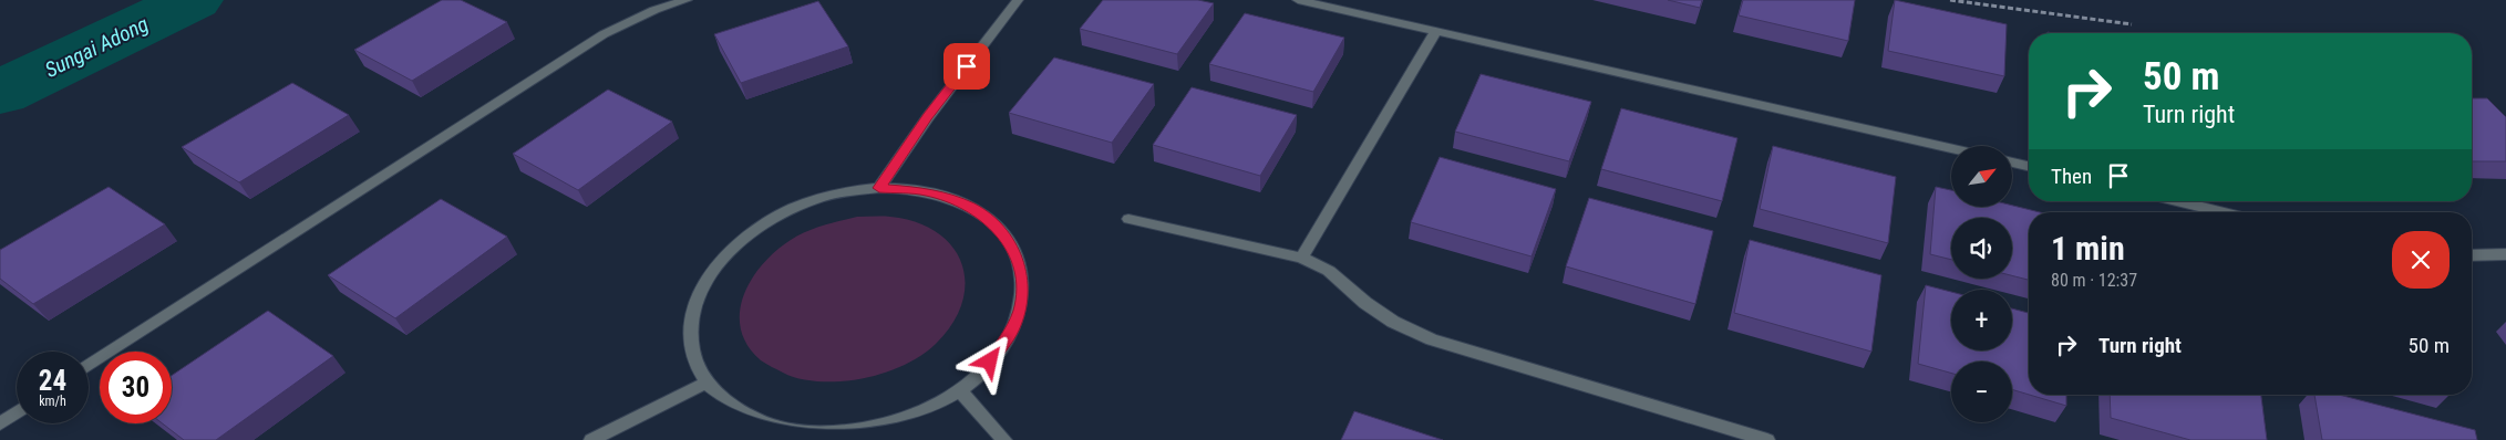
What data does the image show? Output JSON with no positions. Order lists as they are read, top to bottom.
{
  "water": ["Sungai Adong"],
  "north": "top right",
  "page": {
    "turn": ["50 m", "Turn right"],
    "map_buttons": ["+", "−"],
    "then": "Then",
    "heading": ["1 min", "80 m · 12:37"],
    "list": [
      {
        "name": "Turn right",
        "value": "50 m"
      }
    ],
    "speed": "24 km/h",
    "limit": "30"
  }
}
